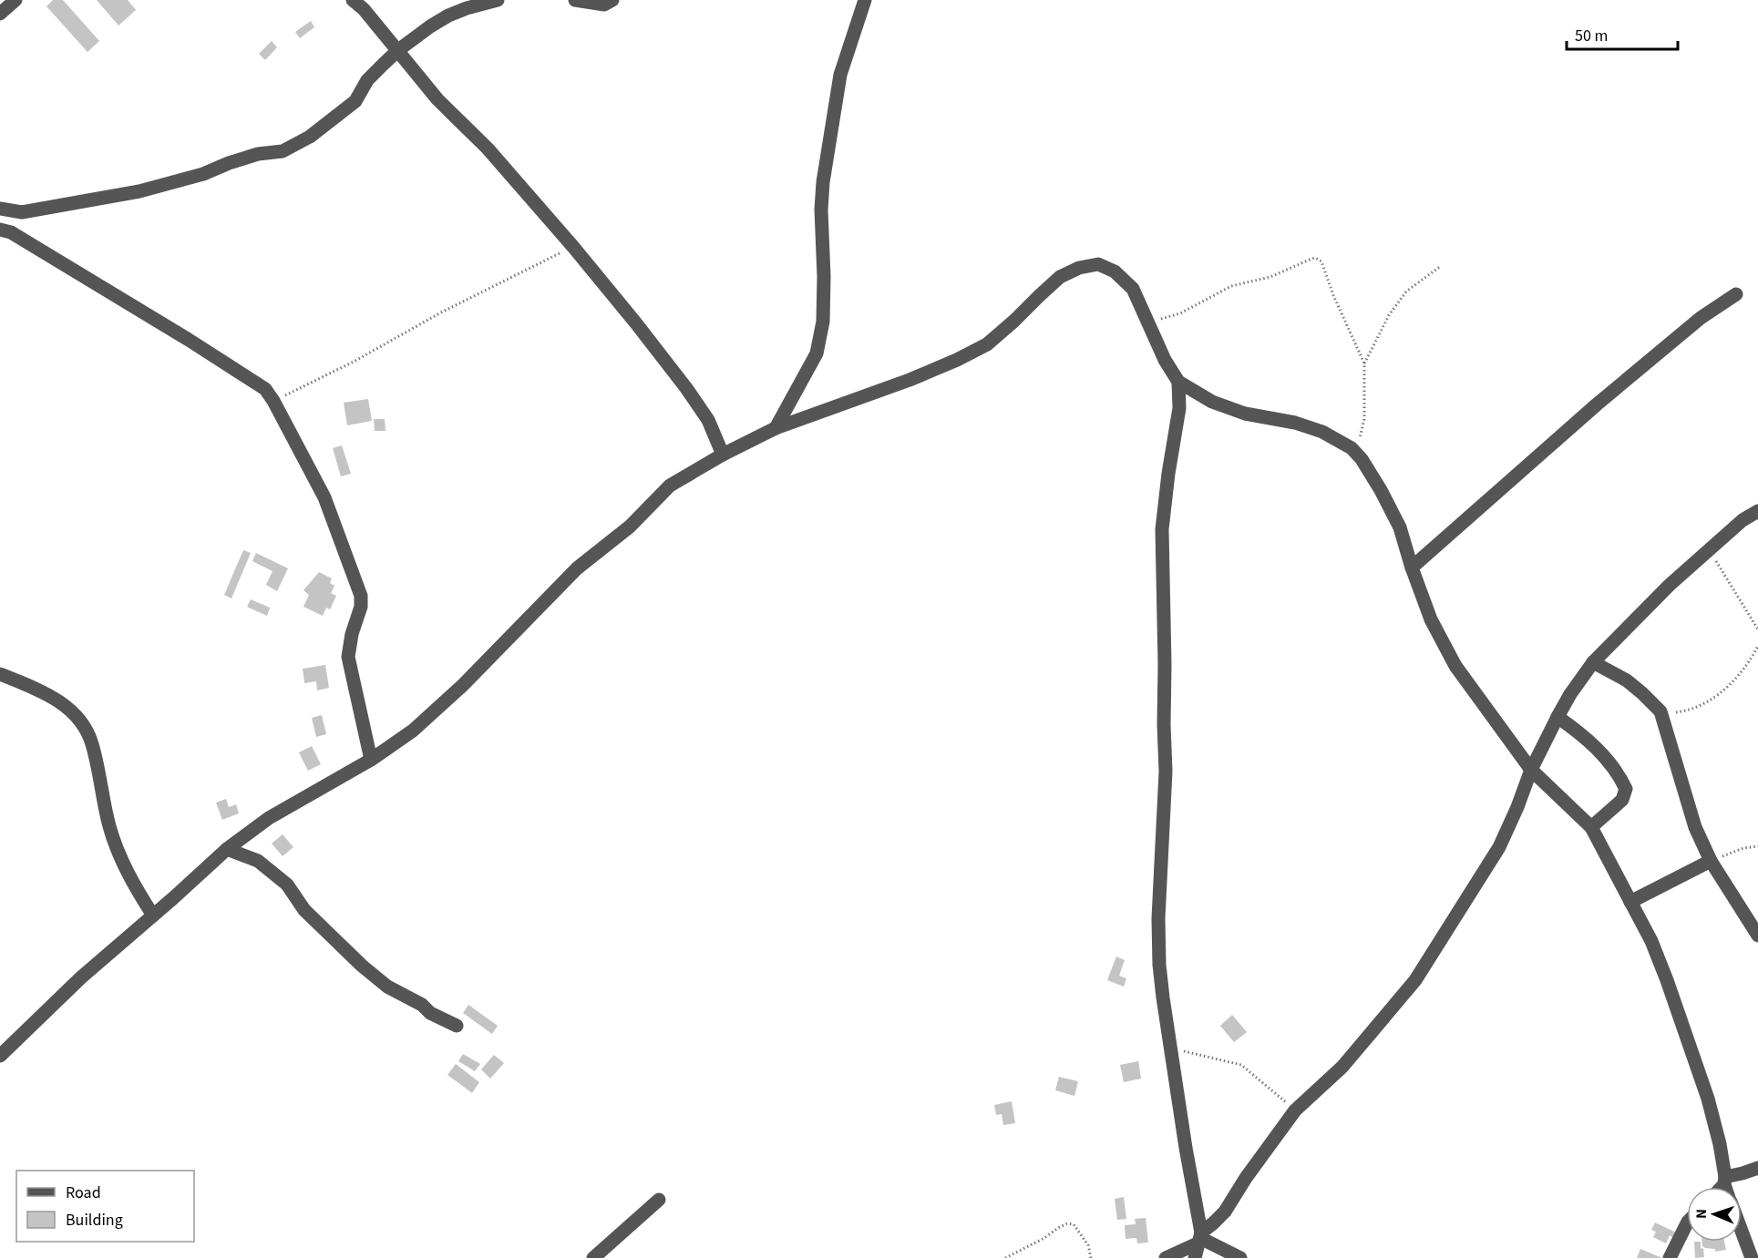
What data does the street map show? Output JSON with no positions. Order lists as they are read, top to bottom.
{
  "legend": ["Road", "Building"],
  "scale_bar": "50 m",
  "north": "left"
}
